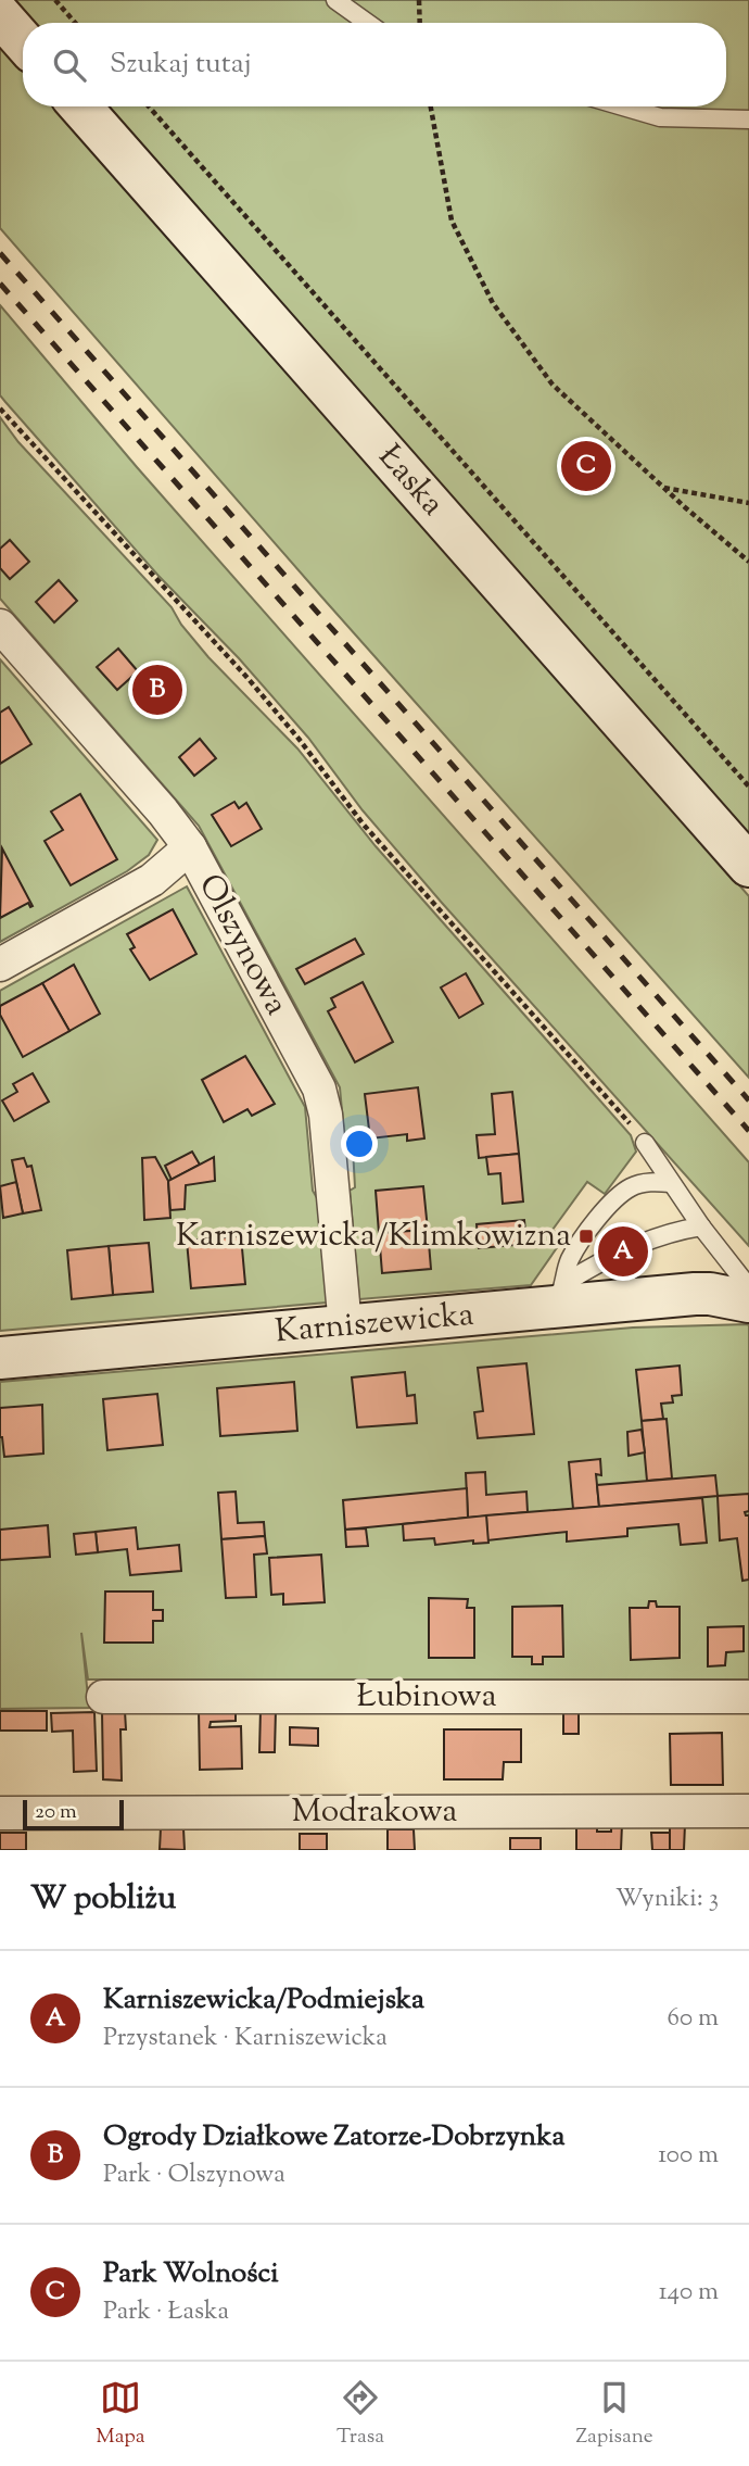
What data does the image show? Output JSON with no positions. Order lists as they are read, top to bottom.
{
  "streets": {
    "main road": ["Łaska", "Karniszewicka"],
    "street": ["Olszynowa", "Łubinowa", "Modrakowa"]
  },
  "crossings": [
    ["Olszynowa", "Karniszewicka"]
  ],
  "places": {
    "transit": ["Karniszewicka/Klimkowizna"]
  },
  "scale_bar": "20 m",
  "page": {
    "search": "Szukaj tutaj",
    "pins": ["C", "B", "A"],
    "scale": "20 m",
    "heading": ["W pobliżu", "Wyniki: 3"],
    "list": [
      {
        "mark": "A",
        "name": "Karniszewicka/Podmiejska",
        "note": "Przystanek · Karniszewicka",
        "value": "60 m"
      },
      {
        "mark": "B",
        "name": "Ogrody Działkowe Zatorze-Dobrzynka",
        "note": "Park · Olszynowa",
        "value": "100 m"
      },
      {
        "mark": "C",
        "name": "Park Wolności",
        "note": "Park · Łaska",
        "value": "140 m"
      }
    ],
    "nav": ["Mapa", "Trasa", "Zapisane"]
  }
}
